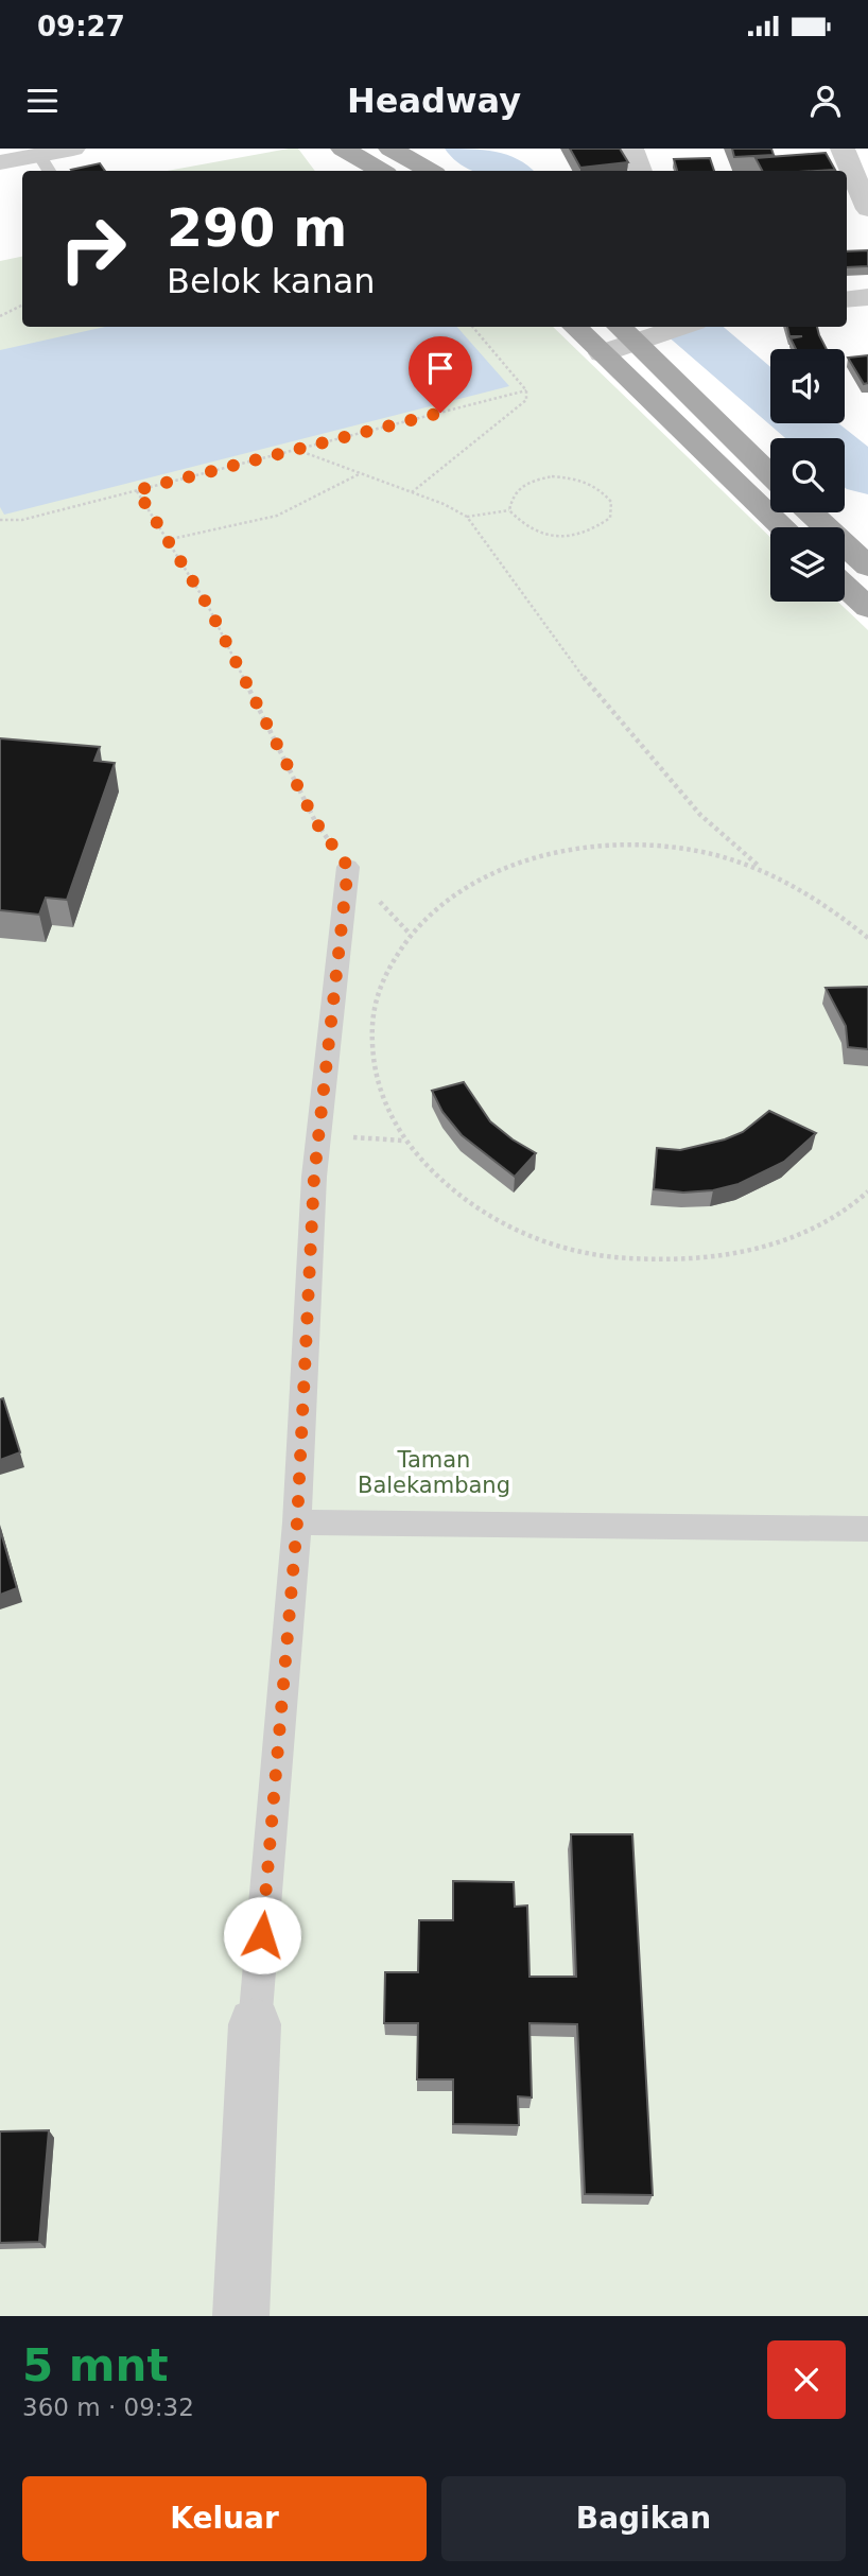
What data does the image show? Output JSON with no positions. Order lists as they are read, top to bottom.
{
  "parks": ["Taman Balekambang"],
  "page": {
    "status": "09:27",
    "header": "Headway",
    "turn": ["290 m", "Belok kanan"],
    "heading": ["5 mnt", "360 m · 09:32"],
    "buttons": ["Keluar", "Bagikan"]
  }
}
